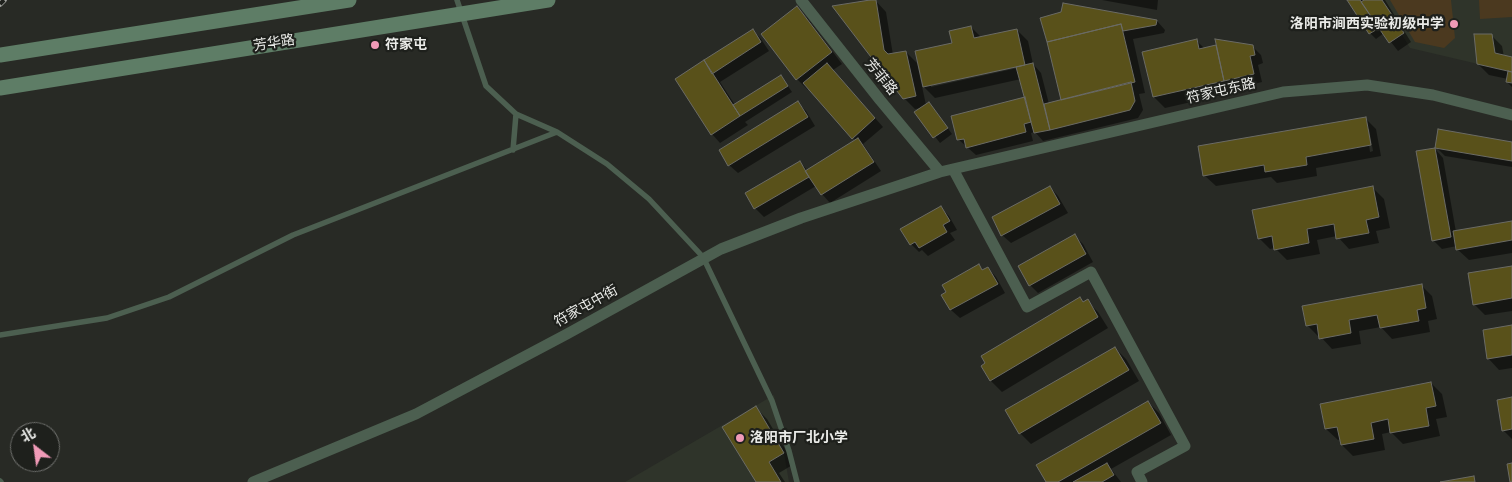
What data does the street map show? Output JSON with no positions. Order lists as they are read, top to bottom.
{
  "streets": {
    "main road": ["芳华路"],
    "street": ["芳菲路", "符家屯东路", "符家屯中街"]
  },
  "crossings": [
    ["芳菲路", "符家屯东路"],
    ["芳菲路", "符家屯中街"],
    ["符家屯东路", "符家屯中街"]
  ],
  "places": ["洛阳市涧西实验初级中学", "符家屯", "洛阳市厂北小学"],
  "north": "top left"
}
